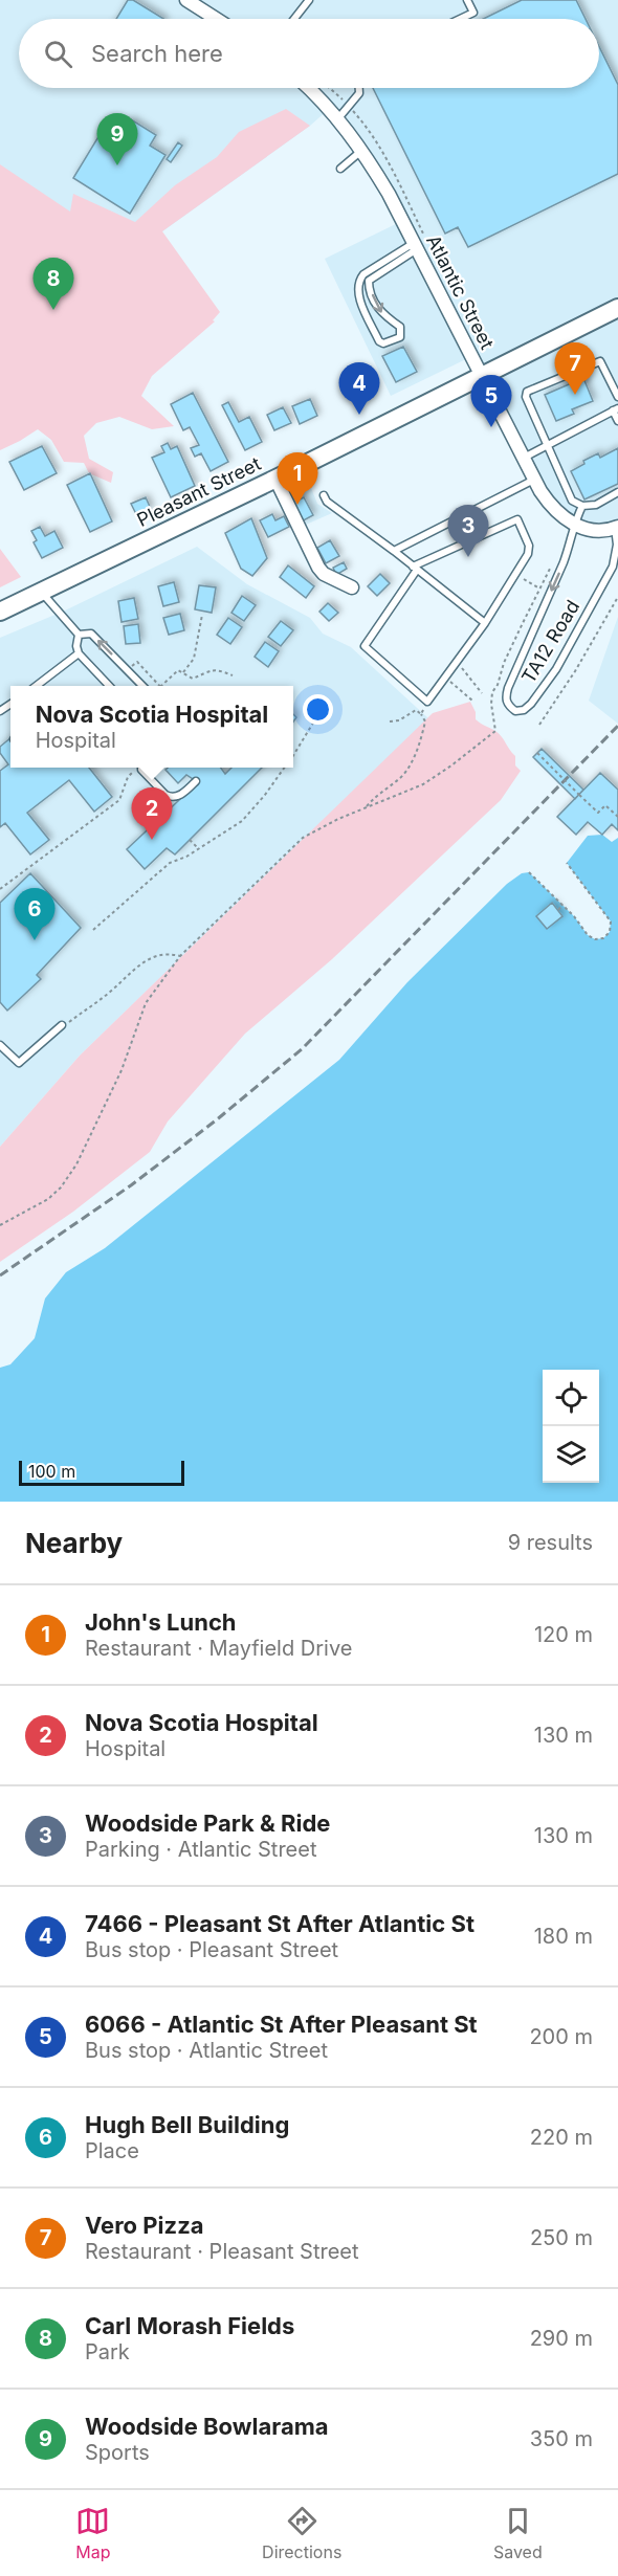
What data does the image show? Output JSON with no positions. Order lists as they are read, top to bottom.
{
  "streets": {
    "main road": ["Pleasant Street"],
    "street": ["Atlantic Street"],
    "lane": ["TA12 Road"]
  },
  "crossings": [
    ["Atlantic Street", "Pleasant Street"],
    ["Atlantic Street", "TA12 Road"]
  ],
  "scale_bar": "100 m",
  "page": {
    "search": "Search here",
    "pins": [
      "9",
      "8",
      "7",
      "4",
      "5",
      "1",
      "3",
      "2",
      "6"
    ],
    "popup": ["Nova Scotia Hospital", "Hospital"],
    "scale": "100 m",
    "heading": ["Nearby", "9 results"],
    "list": [
      {
        "mark": "1",
        "name": "John's Lunch",
        "note": "Restaurant · Mayfield Drive",
        "value": "120 m"
      },
      {
        "mark": "2",
        "name": "Nova Scotia Hospital",
        "note": "Hospital",
        "value": "130 m"
      },
      {
        "mark": "3",
        "name": "Woodside Park & Ride",
        "note": "Parking · Atlantic Street",
        "value": "130 m"
      },
      {
        "mark": "4",
        "name": "7466 - Pleasant St After Atlantic St",
        "note": "Bus stop · Pleasant Street",
        "value": "180 m"
      },
      {
        "mark": "5",
        "name": "6066 - Atlantic St After Pleasant St",
        "note": "Bus stop · Atlantic Street",
        "value": "200 m"
      },
      {
        "mark": "6",
        "name": "Hugh Bell Building",
        "note": "Place",
        "value": "220 m"
      },
      {
        "mark": "7",
        "name": "Vero Pizza",
        "note": "Restaurant · Pleasant Street",
        "value": "250 m"
      },
      {
        "mark": "8",
        "name": "Carl Morash Fields",
        "note": "Park",
        "value": "290 m"
      },
      {
        "mark": "9",
        "name": "Woodside Bowlarama",
        "note": "Sports",
        "value": "350 m"
      }
    ],
    "nav": ["Map", "Directions", "Saved"]
  }
}
